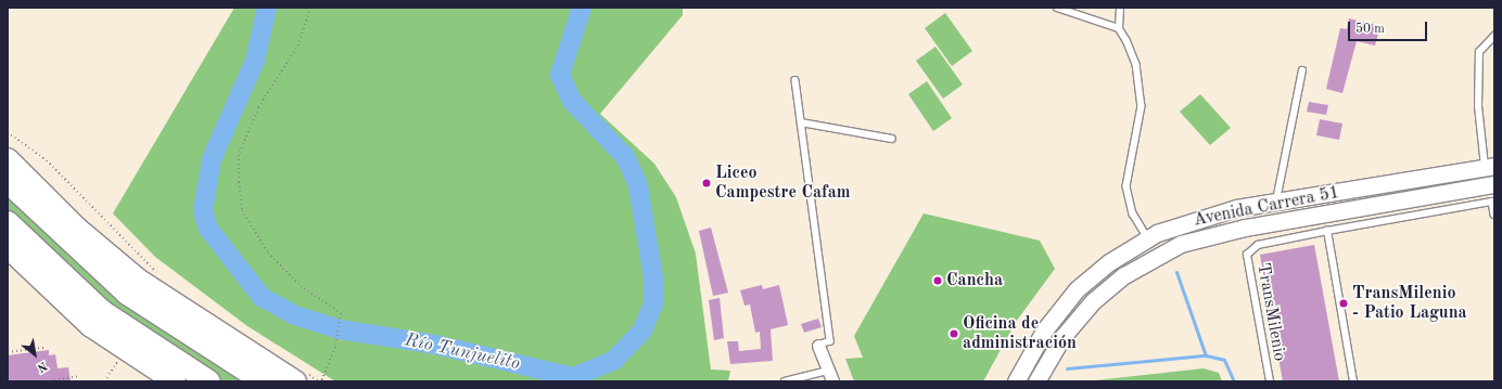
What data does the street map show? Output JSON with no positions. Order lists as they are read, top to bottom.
{
  "streets": {
    "main road": ["Avenida Carrera 51"],
    "lane": ["TransMilenio"]
  },
  "water": ["Río Tunjuelito"],
  "places": [
    "Liceo Campestre Cafam",
    "Cancha",
    "TransMilenio - Patio Laguna",
    "Oficina de administración"
  ],
  "scale_bar": "50 m",
  "north": "bottom right"
}
